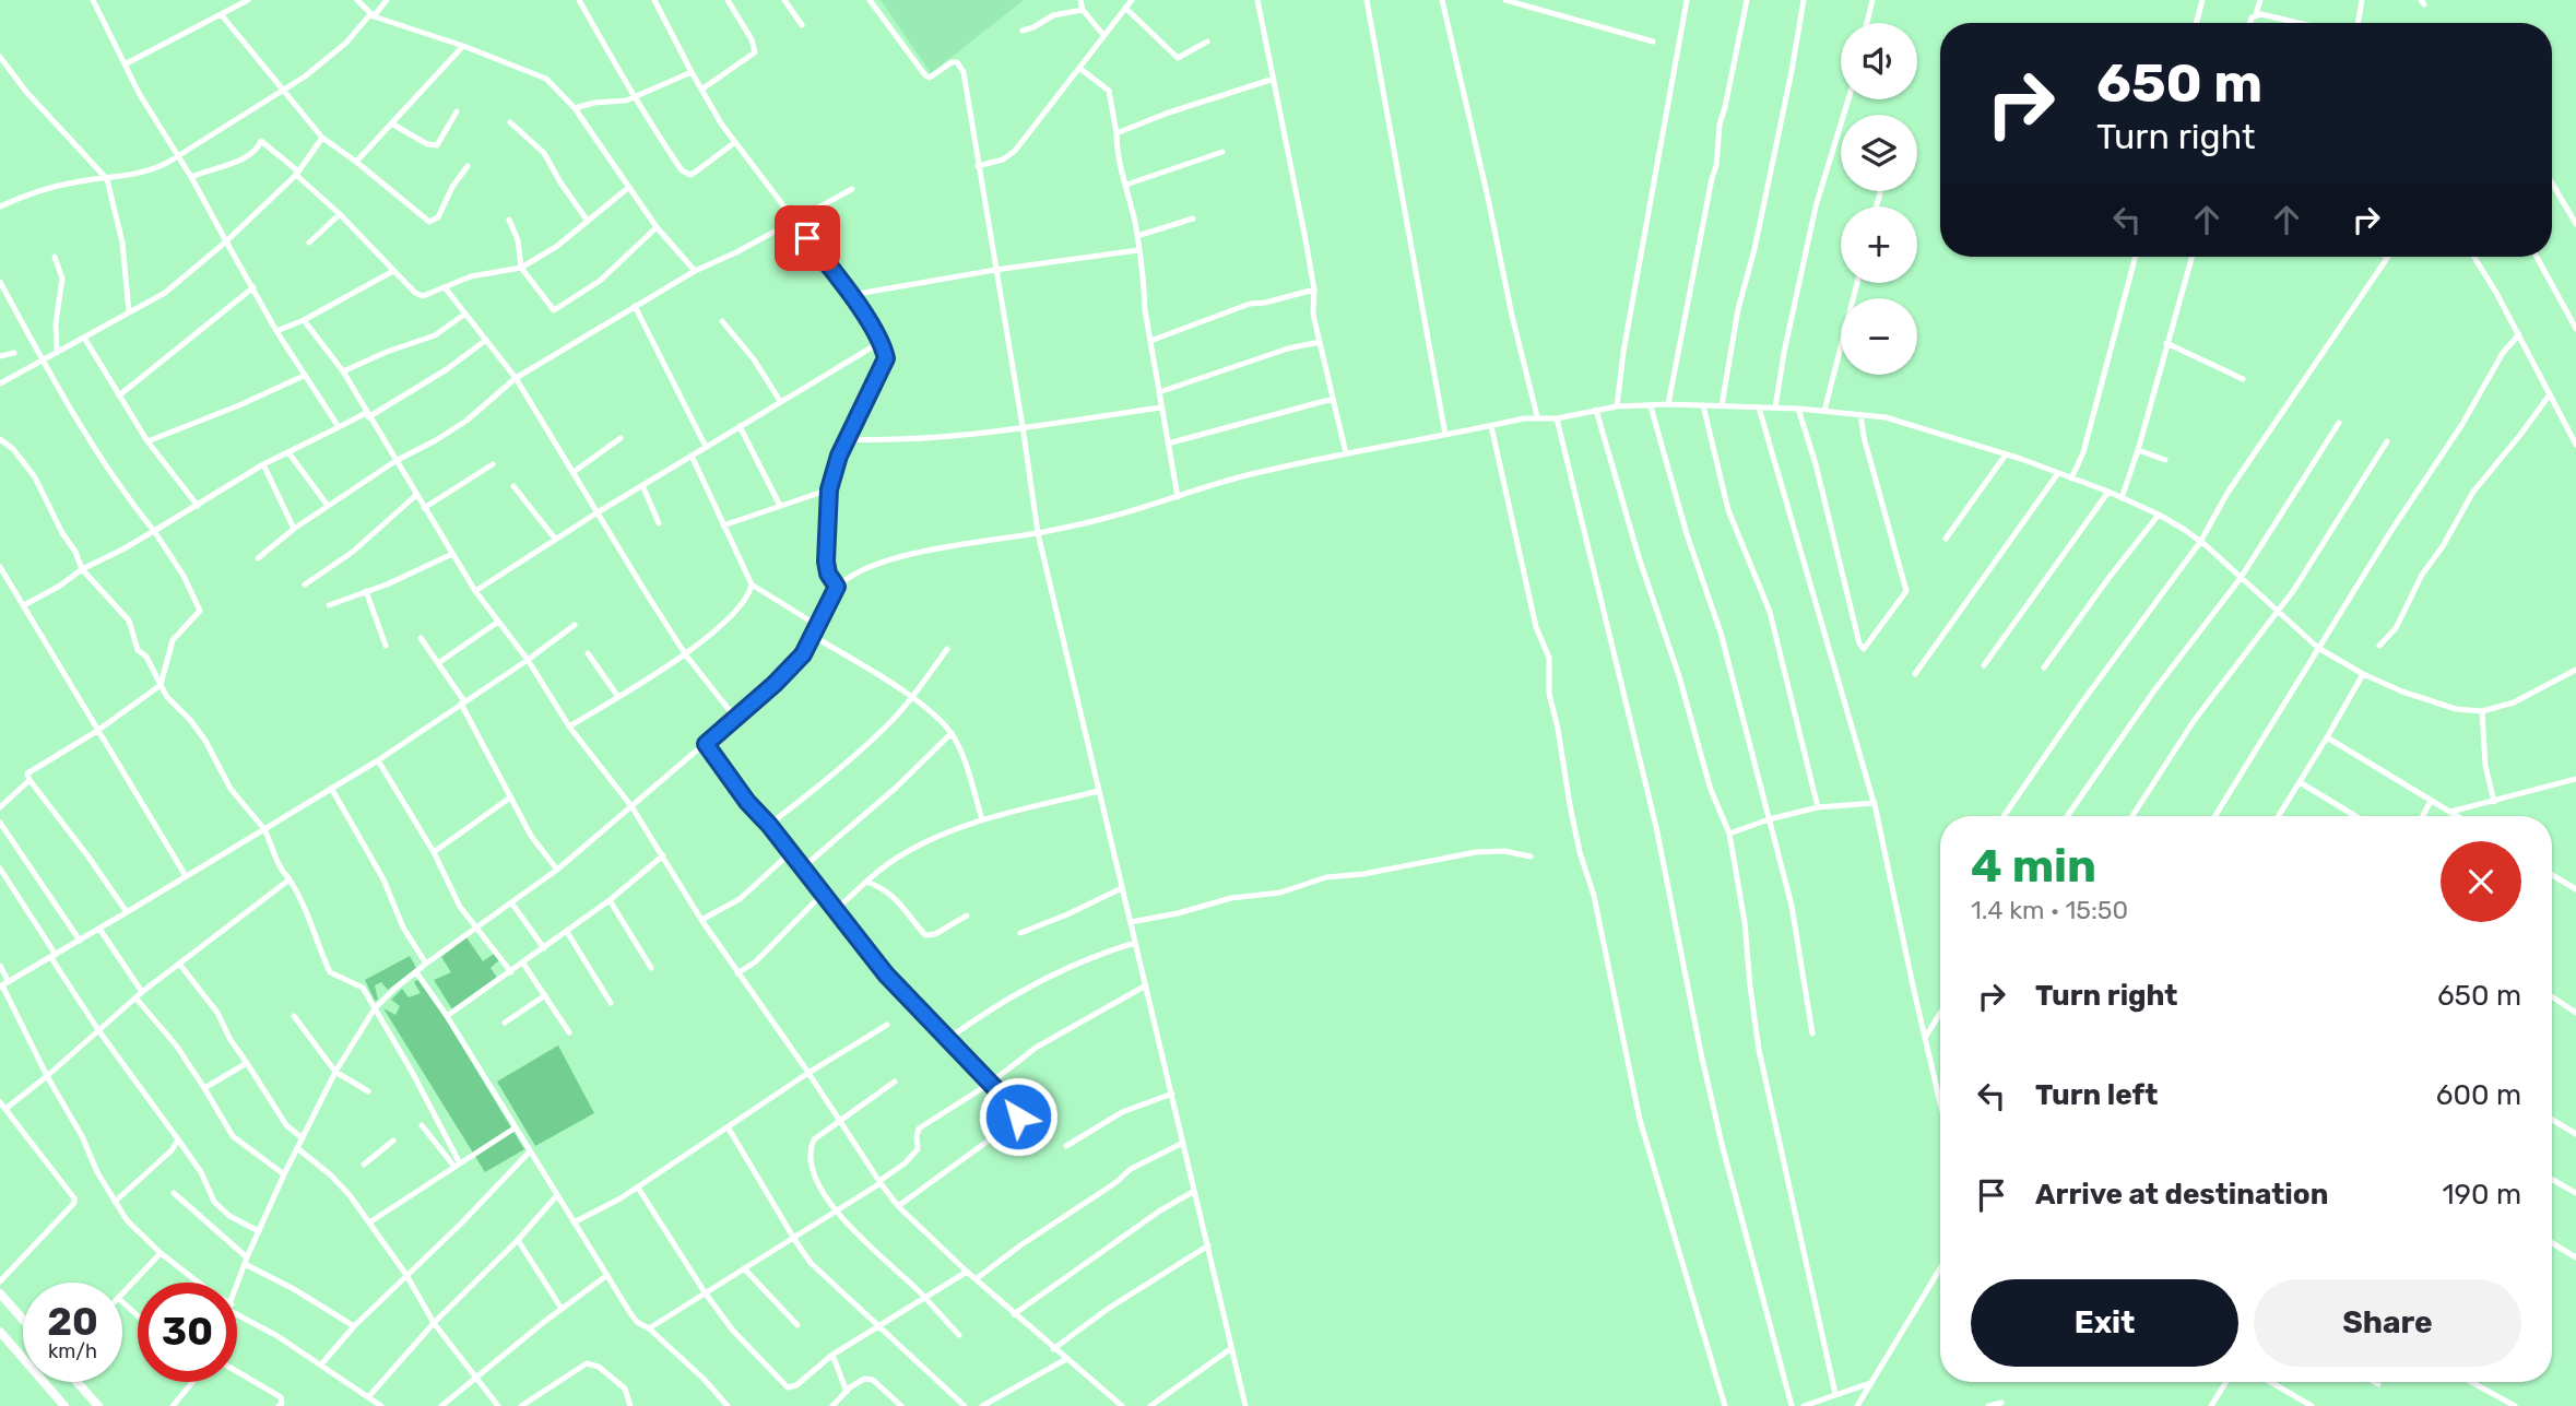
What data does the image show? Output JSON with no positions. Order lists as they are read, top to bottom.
{
  "page": {
    "map_buttons": ["+", "−"],
    "turn": ["650 m", "Turn right"],
    "heading": ["4 min", "1.4 km · 15:50"],
    "list": [
      {
        "name": "Turn right",
        "value": "650 m"
      },
      {
        "name": "Turn left",
        "value": "600 m"
      },
      {
        "name": "Arrive at destination",
        "value": "190 m"
      }
    ],
    "buttons": ["Exit", "Share"],
    "speed": "20 km/h",
    "limit": "30"
  }
}
